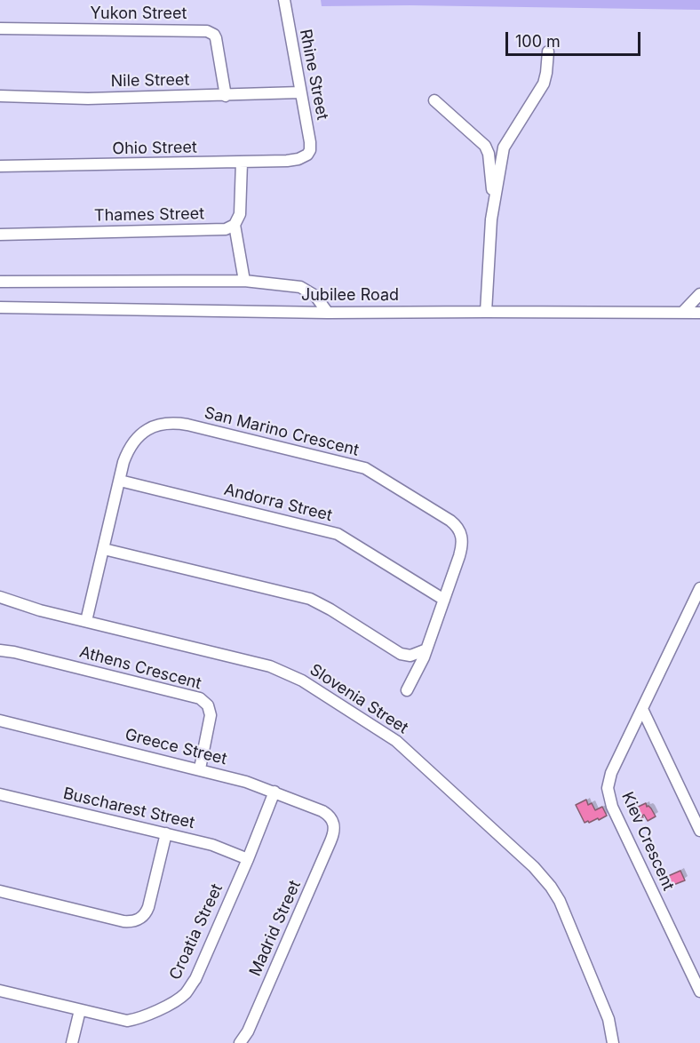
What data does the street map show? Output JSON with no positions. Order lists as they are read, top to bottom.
{
  "streets": {
    "street": [
      "Yukon Street",
      "Rhine Street",
      "Nile Street",
      "Ohio Street",
      "Thames Street",
      "Jubilee Road",
      "San Marino Crescent",
      "Andorra Street",
      "Athens Crescent",
      "Slovenia Street",
      "Greece Street",
      "Buscharest Street",
      "Kiev Crescent",
      "Madrid Street",
      "Croatia Street"
    ]
  },
  "crossings": [
    ["Yukon Street", "Nile Street"],
    ["Rhine Street", "Nile Street"],
    ["Rhine Street", "Ohio Street"],
    ["San Marino Crescent", "Andorra Street"],
    ["San Marino Crescent", "Slovenia Street"],
    ["Athens Crescent", "Greece Street"],
    ["Greece Street", "Madrid Street"],
    ["Greece Street", "Croatia Street"],
    ["Buscharest Street", "Croatia Street"]
  ],
  "scale_bar": "100 m"
}
